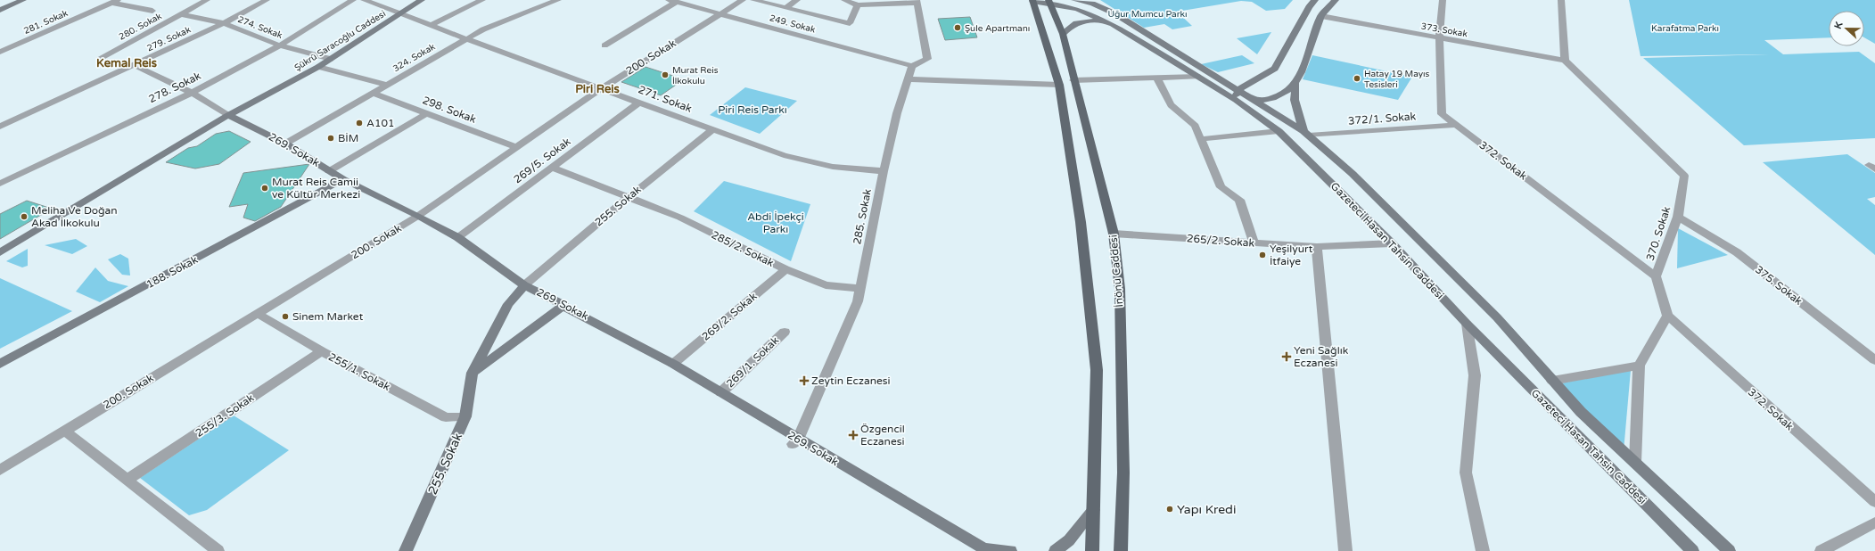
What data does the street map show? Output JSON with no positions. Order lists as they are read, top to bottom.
{
  "streets": {
    "main road": [
      "Şükrü Saracoğlu Caddesi",
      "269. Sokak",
      "255. Sokak",
      "Gazeteci Hasan Tahsin Caddesi",
      "İnönü Caddesi",
      "188. Sokak"
    ],
    "street": [
      "281. Sokak",
      "249. Sokak",
      "280. Sokak",
      "274. Sokak",
      "373. Sokak",
      "279. Sokak",
      "324. Sokak",
      "200. Sokak",
      "278. Sokak",
      "271. Sokak",
      "298. Sokak",
      "372/1. Sokak",
      "269/5. Sokak",
      "372. Sokak",
      "285. Sokak",
      "370. Sokak",
      "265/2. Sokak",
      "285/2. Sokak",
      "375. Sokak",
      "269/2. Sokak",
      "269/1. Sokak",
      "255/1. Sokak",
      "255/3. Sokak"
    ]
  },
  "crossings": [
    ["249. Sokak", "200. Sokak"],
    ["249. Sokak", "285. Sokak"],
    ["280. Sokak", "274. Sokak"],
    ["274. Sokak", "279. Sokak"],
    ["274. Sokak", "Şükrü Saracoğlu Caddesi"],
    ["274. Sokak", "278. Sokak"],
    ["373. Sokak", "372. Sokak"],
    ["373. Sokak", "370. Sokak"],
    ["279. Sokak", "269. Sokak"],
    ["Şükrü Saracoğlu Caddesi", "271. Sokak"],
    ["Şükrü Saracoğlu Caddesi", "269. Sokak"],
    ["324. Sokak", "271. Sokak"],
    ["324. Sokak", "298. Sokak"],
    ["324. Sokak", "269. Sokak"],
    ["200. Sokak", "271. Sokak"],
    ["200. Sokak", "298. Sokak"],
    ["200. Sokak", "269. Sokak"],
    ["200. Sokak", "255/1. Sokak"],
    ["278. Sokak", "269. Sokak"],
    ["271. Sokak", "269/5. Sokak"],
    ["271. Sokak", "255. Sokak"],
    ["271. Sokak", "285. Sokak"],
    ["372/1. Sokak", "372. Sokak"],
    ["372/1. Sokak", "Gazeteci Hasan Tahsin Caddesi"],
    ["269. Sokak", "269/5. Sokak"],
    ["269. Sokak", "255. Sokak"],
    ["269. Sokak", "285. Sokak"],
    ["269. Sokak", "188. Sokak"],
    ["269. Sokak", "269/2. Sokak"],
    ["269. Sokak", "269/1. Sokak"],
    ["269/5. Sokak", "285/2. Sokak"],
    ["372. Sokak", "370. Sokak"],
    ["255. Sokak", "285/2. Sokak"],
    ["255. Sokak", "255/1. Sokak"],
    ["285. Sokak", "285/2. Sokak"],
    ["370. Sokak", "375. Sokak"],
    ["265/2. Sokak", "Gazeteci Hasan Tahsin Caddesi"],
    ["265/2. Sokak", "İnönü Caddesi"],
    ["Gazeteci Hasan Tahsin Caddesi", "İnönü Caddesi"],
    ["285/2. Sokak", "269/2. Sokak"],
    ["255/1. Sokak", "255/3. Sokak"]
  ],
  "districts": ["Kemal Reis", "Piri Reis"],
  "parks": [
    "Uğur Mumcu Parkı",
    "Karafatma Parkı",
    "Piri Reis Parkı",
    "Abdi İpekçi Parkı"
  ],
  "places": {
    "other": [
      "Şule Apartmanı",
      "Murat Reis İlkokulu",
      "Hatay 19 Mayıs Tesisleri",
      "A101",
      "BİM",
      "Murat Reis Camii ve Kültür Merkezi",
      "Meliha Ve Doğan Akad İlkokulu",
      "Yeşilyurt İtfaiye",
      "Sinem Market",
      "Yapı Kredi"
    ],
    "health": ["Yeni Sağlık Eczanesi", "Zeytin Eczanesi", "Özgencil Eczanesi"]
  },
  "north": "left"
}
